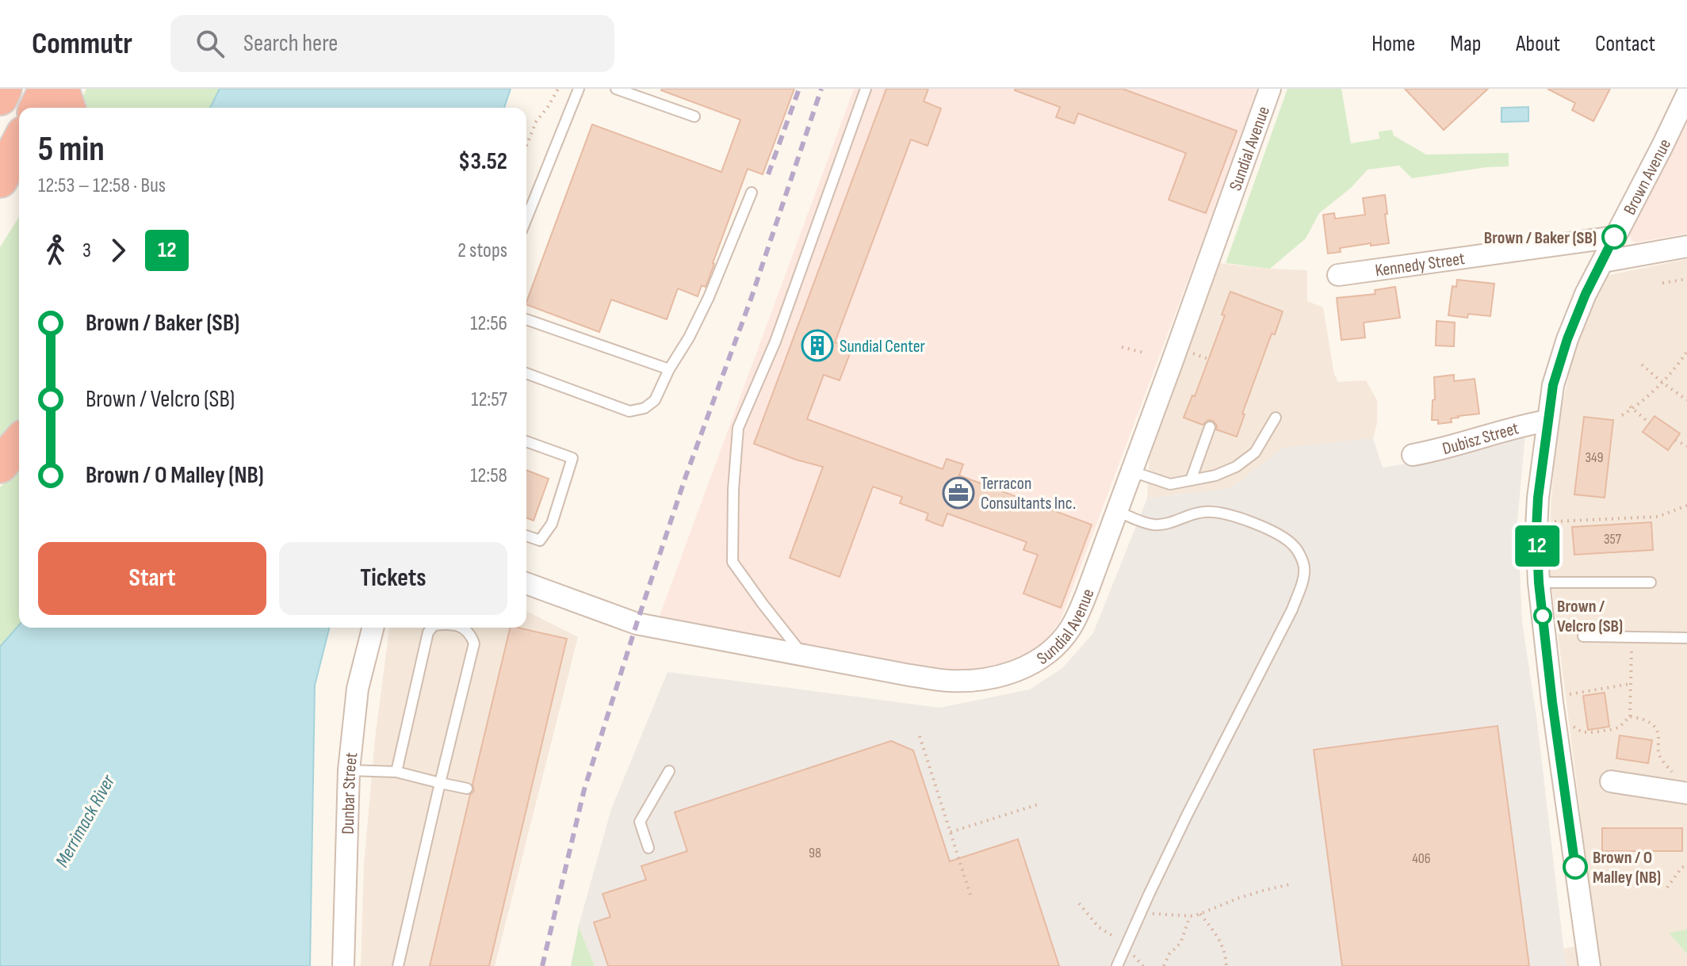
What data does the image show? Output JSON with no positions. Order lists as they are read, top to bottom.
{
  "streets": {
    "street": [
      "Sundial Avenue",
      "Brown Avenue",
      "Kennedy Street",
      "Dubisz Street",
      "Dunbar Street"
    ]
  },
  "crossings": [
    ["Brown Avenue", "Kennedy Street"],
    ["Brown Avenue", "Dubisz Street"]
  ],
  "water": ["Merrimack River"],
  "places": {
    "other": ["Brown / Baker (SB)", "Brown / Velcro (SB)", "Brown / O Malley (NB)"],
    "building": ["Sundial Center"],
    "office": ["Terracon Consultants Inc."]
  },
  "lines": ["bus line 12"],
  "house_numbers": [
    "349",
    "357",
    "98",
    "406"
  ],
  "page": {
    "header": "Commutr",
    "search": "Search here",
    "nav": [
      "Home",
      "Map",
      "About",
      "Contact"
    ],
    "on_map": "12",
    "heading": ["5 min", "12:53 – 12:58 · Bus", "$3.52"],
    "legs": ["3", "12", "2 stops"],
    "list": [
      {
        "name": "Brown / Baker (SB)",
        "value": "12:56"
      },
      {
        "name": "Brown / Velcro (SB)",
        "value": "12:57"
      },
      {
        "name": "Brown / O Malley (NB)",
        "value": "12:58"
      }
    ],
    "buttons": ["Start", "Tickets"]
  }
}
